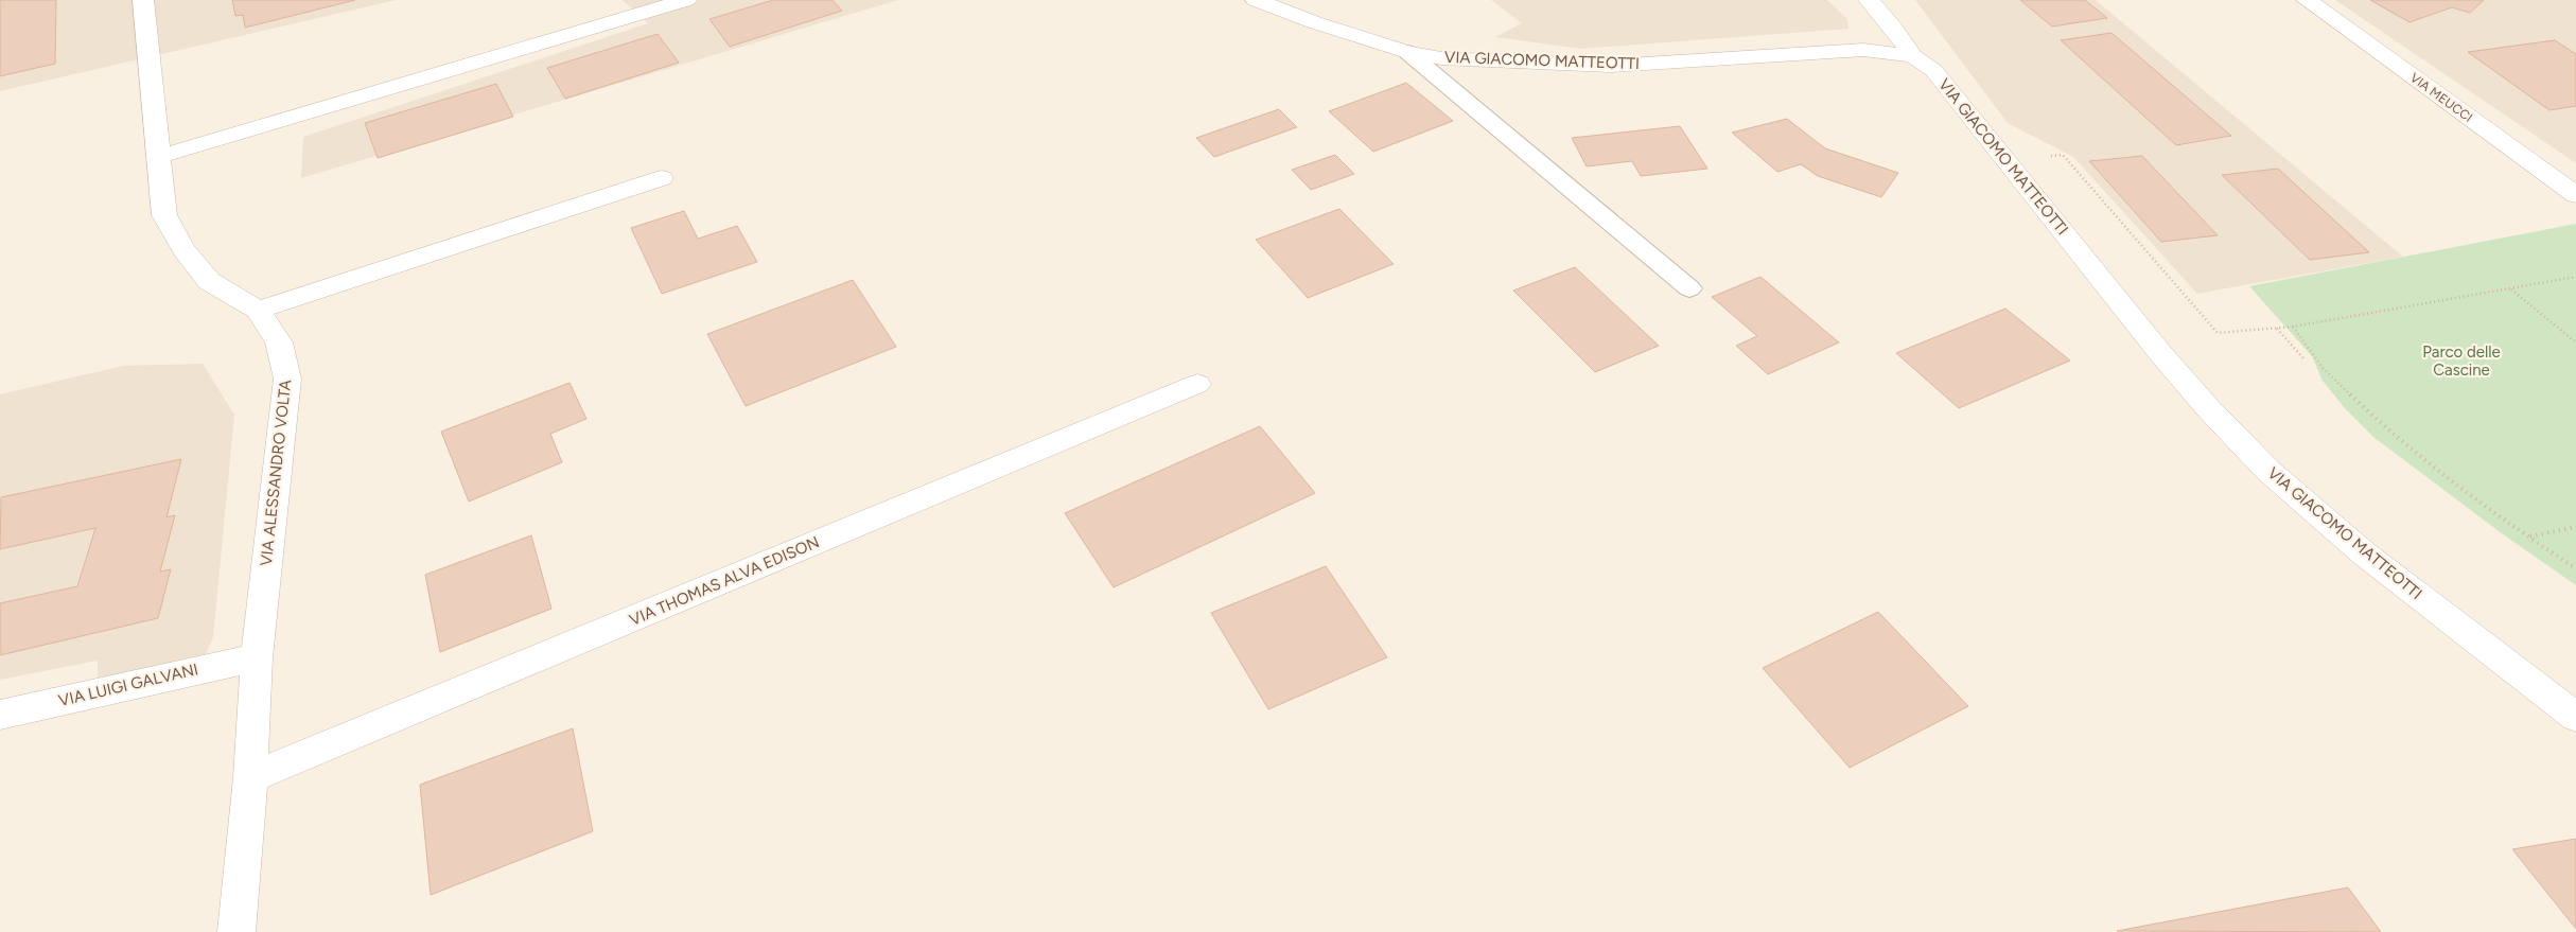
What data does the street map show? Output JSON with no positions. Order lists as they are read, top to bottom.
{
  "streets": {
    "street": [
      "VIA GIACOMO MATTEOTTI",
      "VIA MEUCCI",
      "VIA ALESSANDRO VOLTA",
      "VIA THOMAS ALVA EDISON",
      "VIA LUIGI GALVANI"
    ]
  },
  "crossings": [
    ["VIA ALESSANDRO VOLTA", "VIA THOMAS ALVA EDISON"],
    ["VIA ALESSANDRO VOLTA", "VIA LUIGI GALVANI"]
  ],
  "parks": ["Parco delle Cascine"]
}
